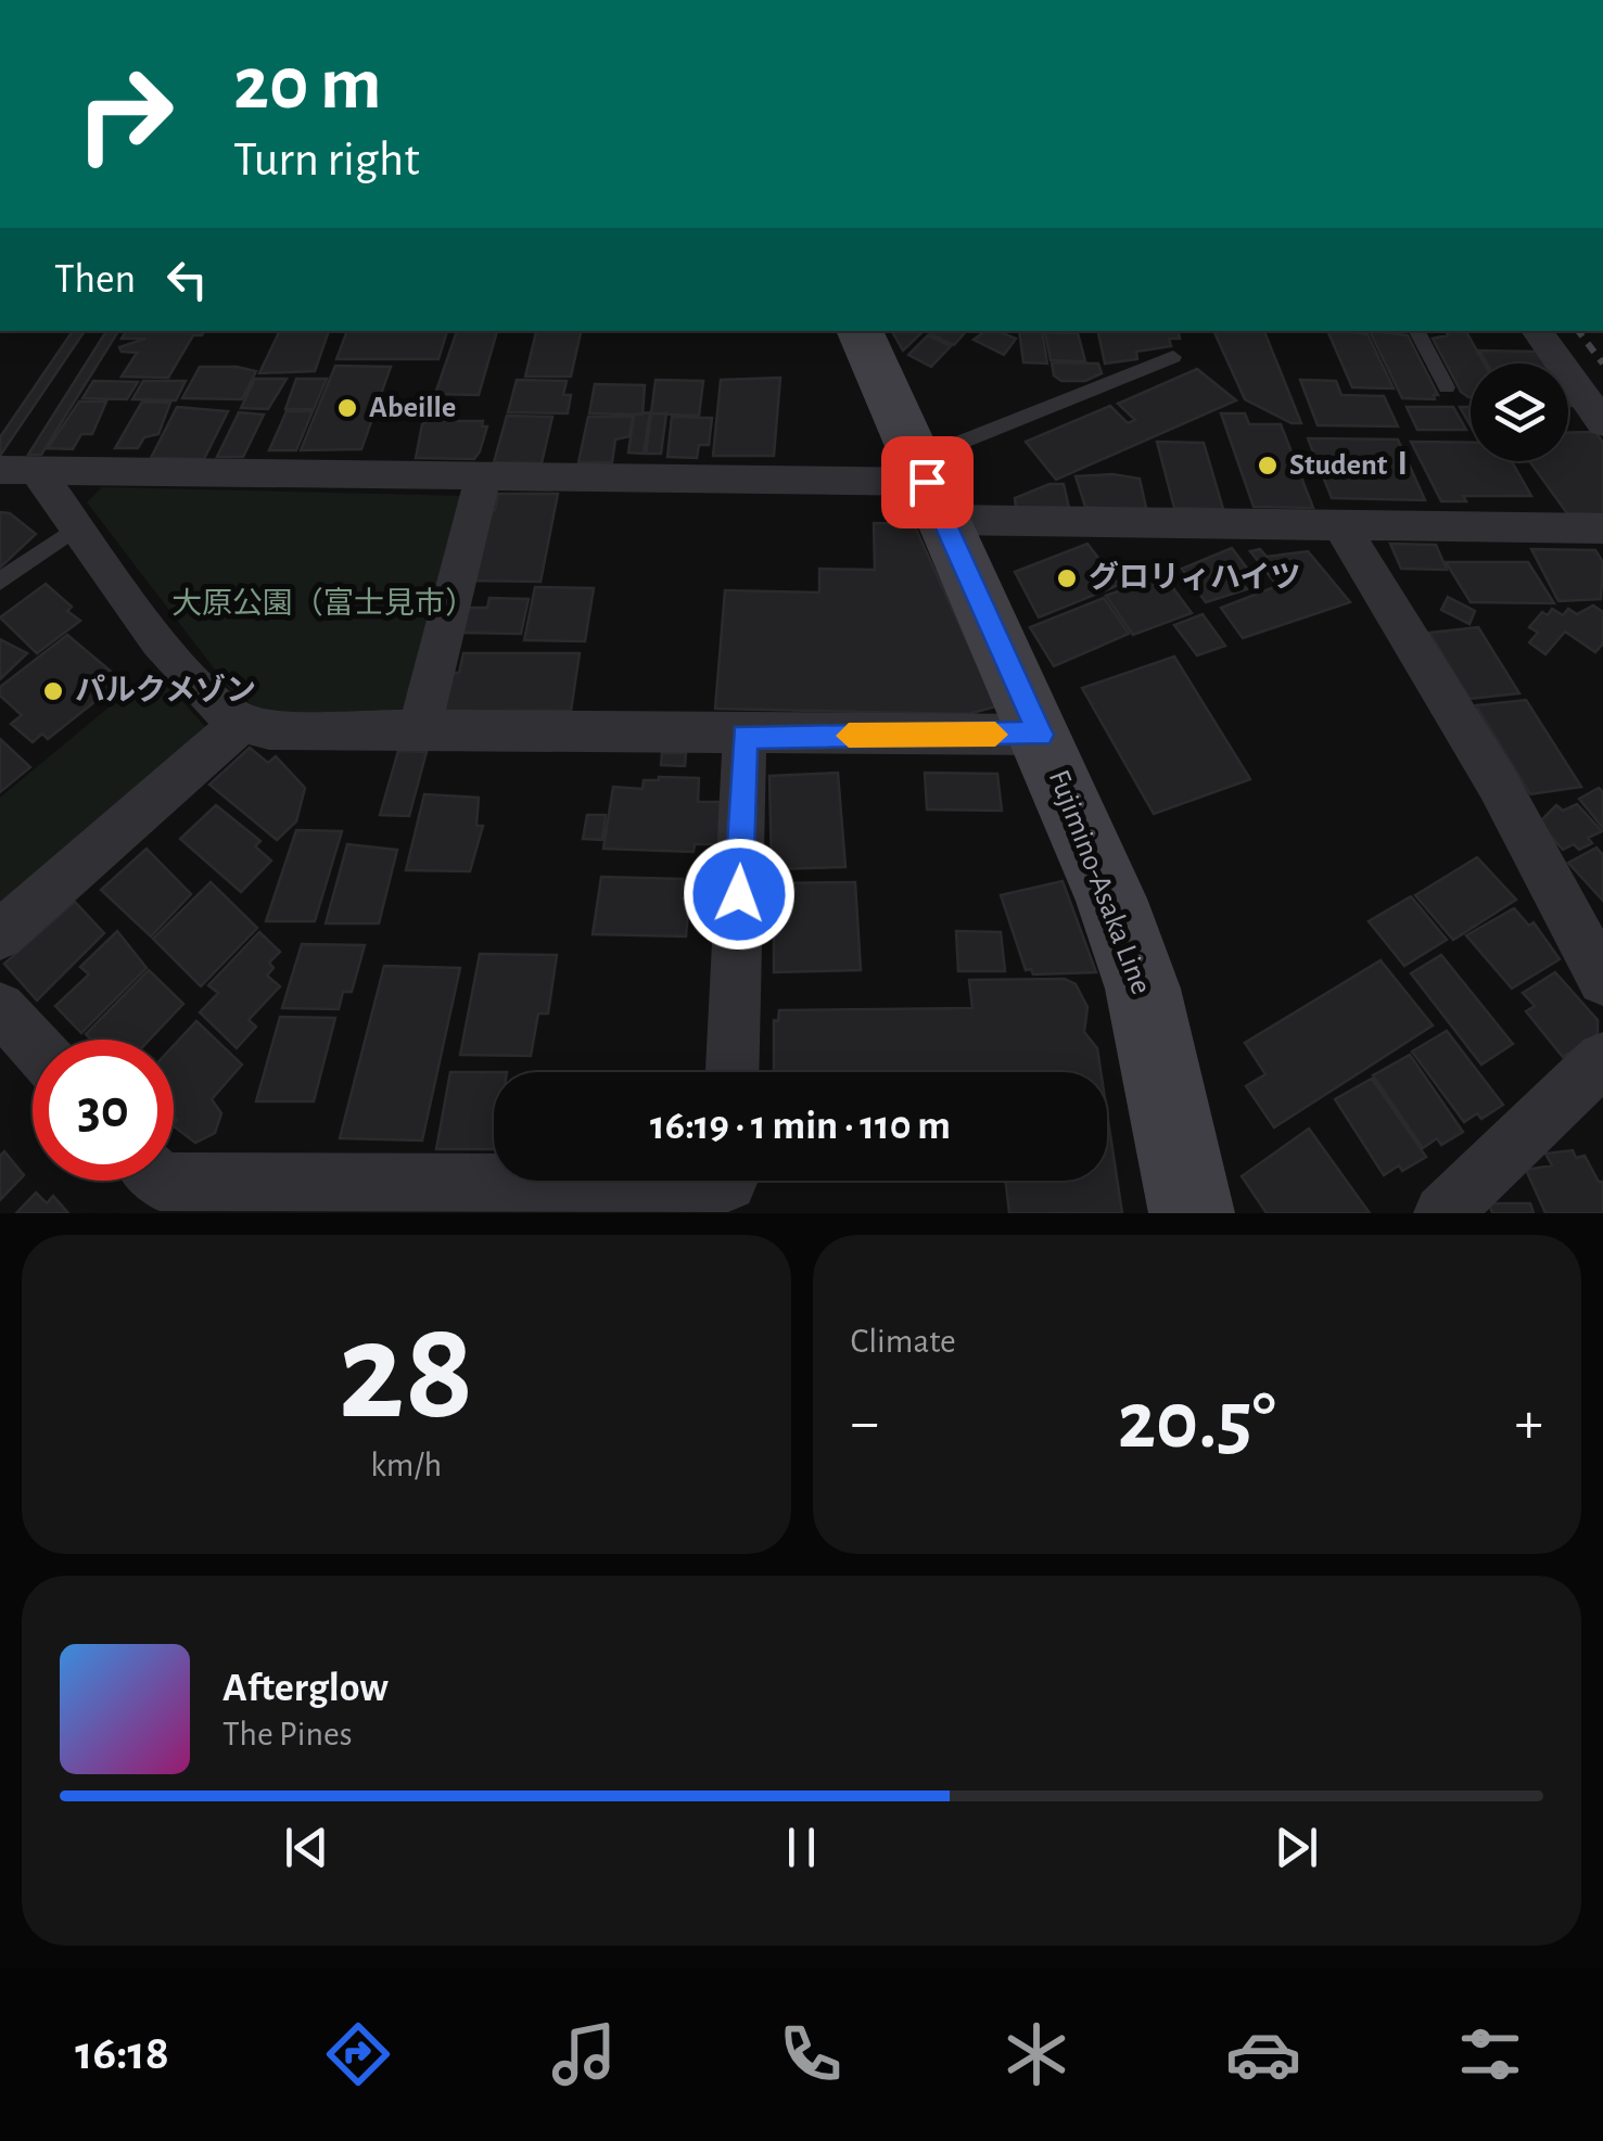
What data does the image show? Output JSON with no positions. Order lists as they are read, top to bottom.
{
  "streets": {
    "main road": ["Fujimino-Asaka Line"]
  },
  "parks": ["大原公園（富士見市）"],
  "places": [
    "Abeille",
    "StudentⅠ",
    "グロリィハイツ",
    "パルクメゾン"
  ],
  "page": {
    "turn": ["20 m", "Turn right"],
    "then": "Then",
    "limit": "30",
    "trip": "16:19 · 1 min · 110 m",
    "tile": [
      ["28", "km/h"],
      "Climate"
    ],
    "heat": ["−", "20.5°", "+"],
    "song": ["Afterglow", "The Pines"],
    "tabs": "16:18"
  }
}
